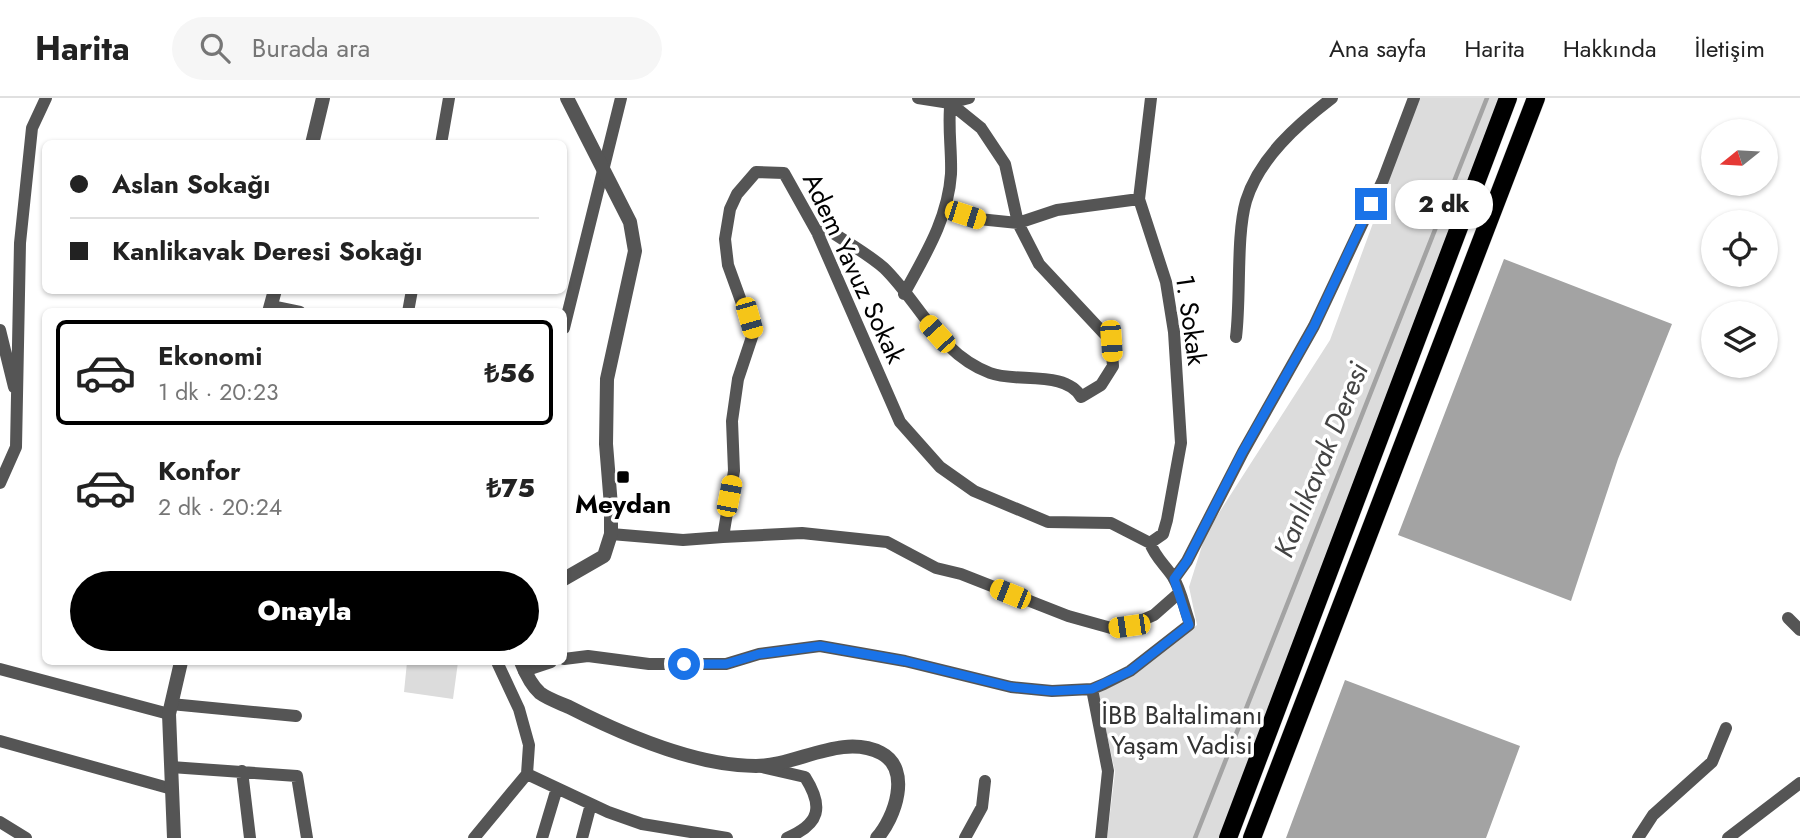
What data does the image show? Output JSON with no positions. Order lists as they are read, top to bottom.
{
  "streets": {
    "street": ["Adem Yavuz Sokak", "1. Sokak"]
  },
  "crossings": [
    ["Adem Yavuz Sokak", "1. Sokak"]
  ],
  "water": ["Kanlıkavak Deresi"],
  "parks": ["İBB Baltalimanı Yaşam Vadisi"],
  "places": {
    "transit": ["Meydan"]
  },
  "north": "left",
  "page": {
    "header": "Harita",
    "search": "Burada ara",
    "nav": [
      "Ana sayfa",
      "Harita",
      "Hakkında",
      "İletişim"
    ],
    "banner": ["Aslan Sokağı", "Kanlikavak Deresi Sokağı"],
    "bubble": "2 dk",
    "list": [
      {
        "name": "Ekonomi",
        "note": "1 dk · 20:23",
        "value": "₺56"
      },
      {
        "name": "Konfor",
        "note": "2 dk · 20:24",
        "value": "₺75"
      }
    ],
    "buttons": "Onayla"
  }
}
